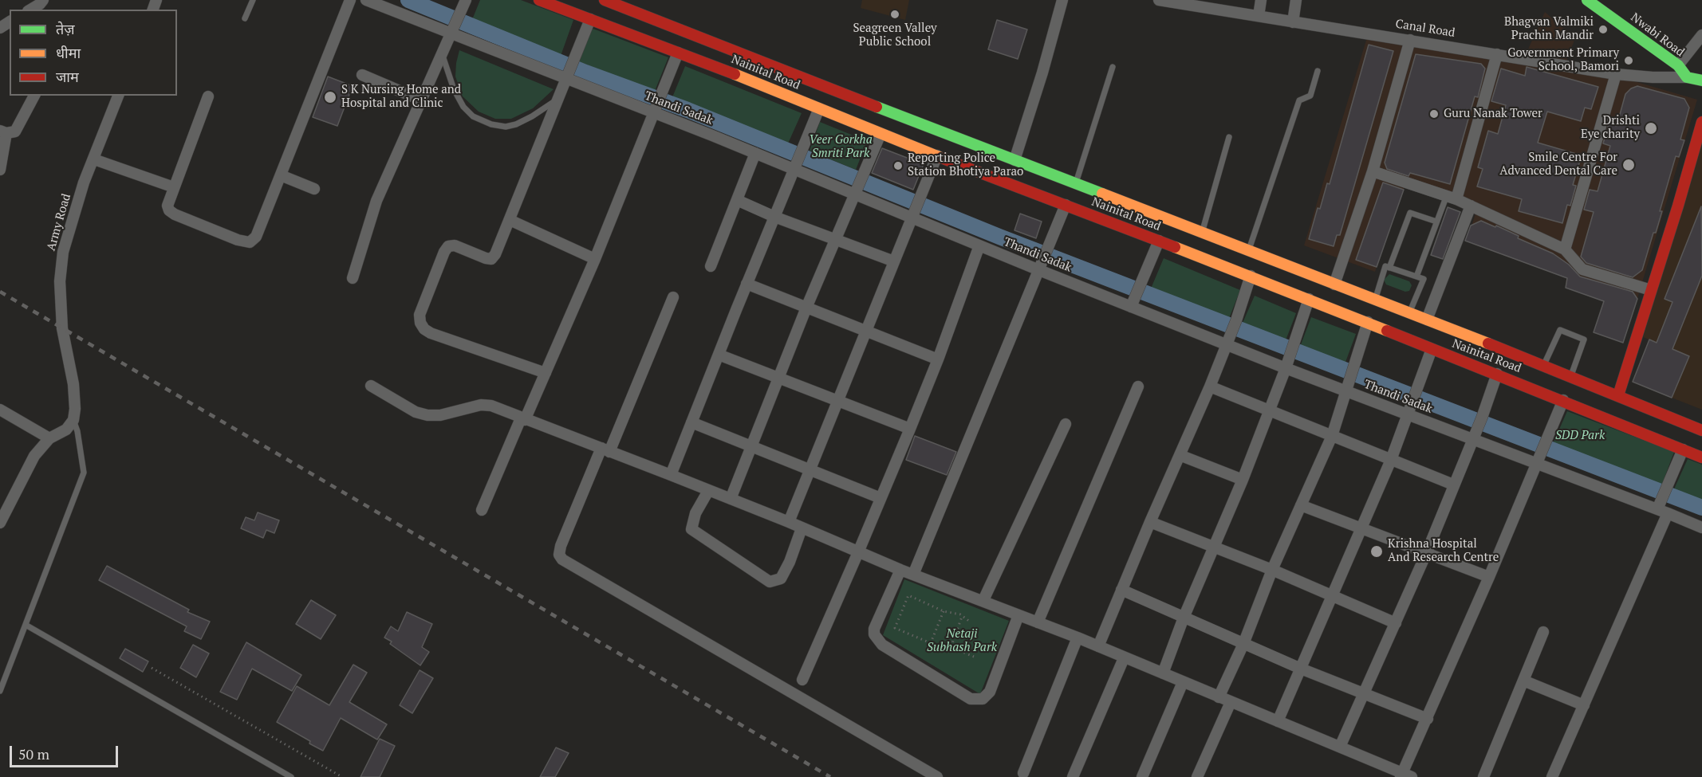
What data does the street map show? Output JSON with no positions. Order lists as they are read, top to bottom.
{
  "streets": {
    "main road": ["Nwabi Road", "Nainital Road"],
    "street": ["Canal Road", "Thandi Sadak", "Army Road"]
  },
  "crossings": [
    ["Canal Road", "Nwabi Road"]
  ],
  "parks": ["Veer Gorkha Smriti Park", "SDD Park", "Netaji Subhash Park"],
  "places": [
    "Seagreen Valley Public School",
    "Bhagvan Valmiki Prachin Mandir",
    "Government Primary School, Bamori",
    "S K Nursing Home and Hospital and Clinic",
    "Guru Nanak Tower",
    "Drishti Eye charity",
    "Smile Centre For Advanced Dental Care",
    "Reporting Police Station Bhotiya Parao",
    "Krishna Hospital And Research Centre"
  ],
  "legend": ["तेज़", "धीमा", "जाम"],
  "scale_bar": "50 m"
}
